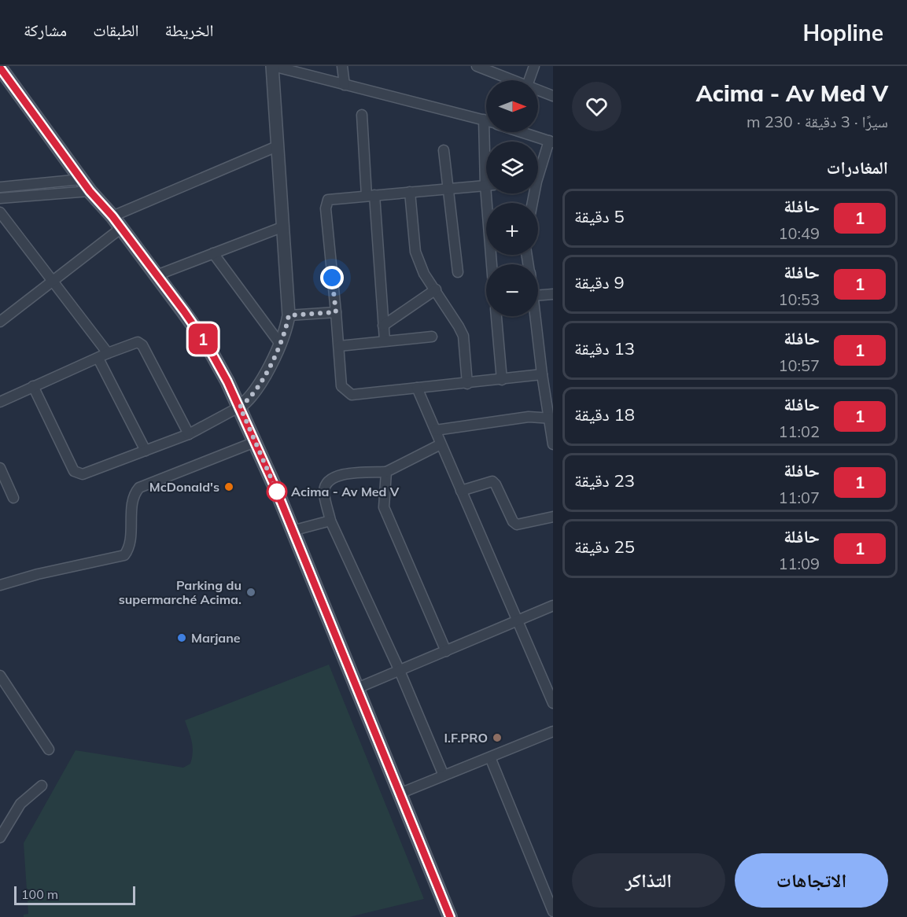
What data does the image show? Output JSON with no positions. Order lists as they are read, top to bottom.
{
  "places": [
    "McDonald's",
    "Acima - Av Med V",
    "Parking du supermarché Acima.",
    "Marjane",
    "I.F.PRO"
  ],
  "lines": ["bus line 1"],
  "scale_bar": "100 m",
  "north": "right",
  "page": {
    "header": "Hopline",
    "nav": ["الخريطة", "الطبقات", "مشاركة"],
    "heading": [
      ["Acima - Av Med V", "سيرًا · 3 دقيقة · 230 m"],
      "المغادرات"
    ],
    "on_map": "1",
    "map_buttons": ["+", "−"],
    "list": [
      {
        "mark": "1",
        "name": "حافلة",
        "note": "10:49",
        "value": "5 دقيقة"
      },
      {
        "mark": "1",
        "name": "حافلة",
        "note": "10:53",
        "value": "9 دقيقة"
      },
      {
        "mark": "1",
        "name": "حافلة",
        "note": "10:57",
        "value": "13 دقيقة"
      },
      {
        "mark": "1",
        "name": "حافلة",
        "note": "11:02",
        "value": "18 دقيقة"
      },
      {
        "mark": "1",
        "name": "حافلة",
        "note": "11:07",
        "value": "23 دقيقة"
      },
      {
        "mark": "1",
        "name": "حافلة",
        "note": "11:09",
        "value": "25 دقيقة"
      }
    ],
    "buttons": ["الاتجاهات", "التذاكر"],
    "scale": "100 m"
  }
}
